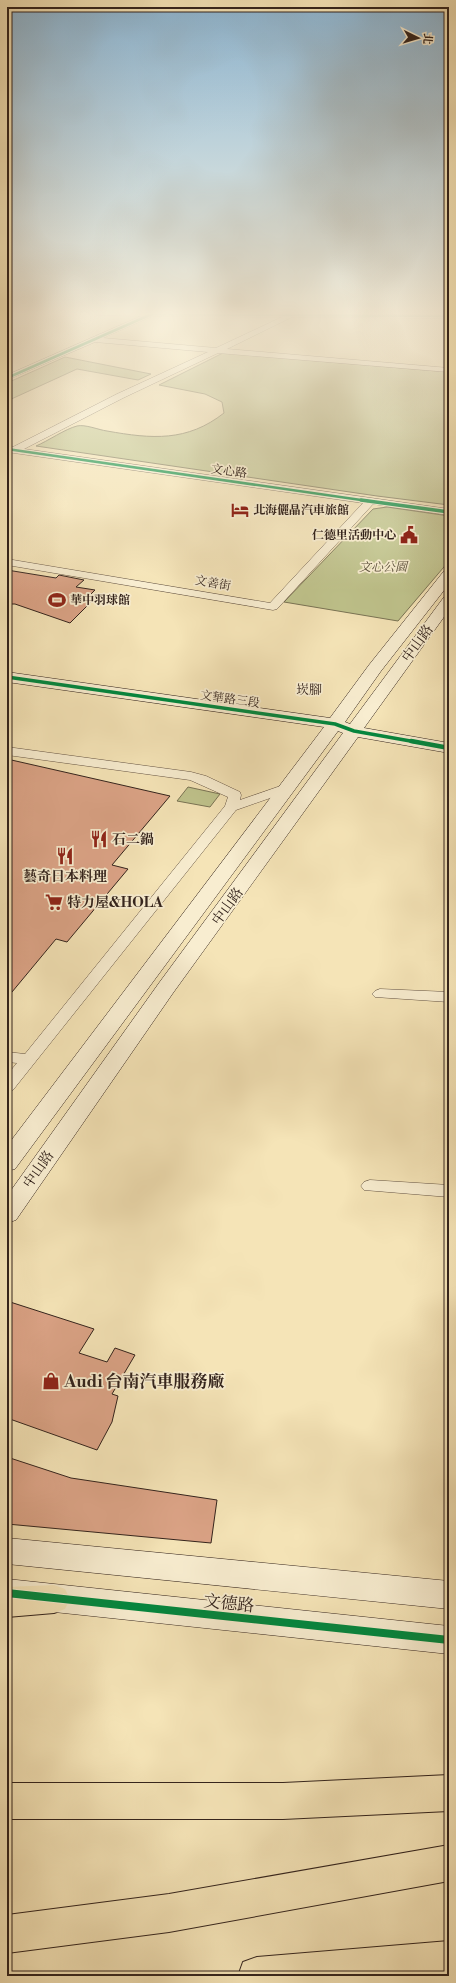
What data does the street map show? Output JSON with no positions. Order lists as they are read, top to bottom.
{
  "streets": {
    "main road": ["中山路", "文華路三段", "文德路"],
    "street": ["文心路", "文善街"]
  },
  "crossings": [
    ["文心路", "文善街"],
    ["中山路", "文華路三段"]
  ],
  "districts": ["崁腳"],
  "parks": ["文心公園"],
  "places": {
    "hotel": ["北海儷晶汽車旅館"],
    "public building": ["仁德里活動中心"],
    "sports": ["華中羽球館"],
    "restaurant": ["石二鍋", "藝奇日本料理"],
    "supermarket": ["特力屋&HOLA"],
    "shop": ["Audi 台南汽車服務廠"]
  },
  "north": "right"
}
